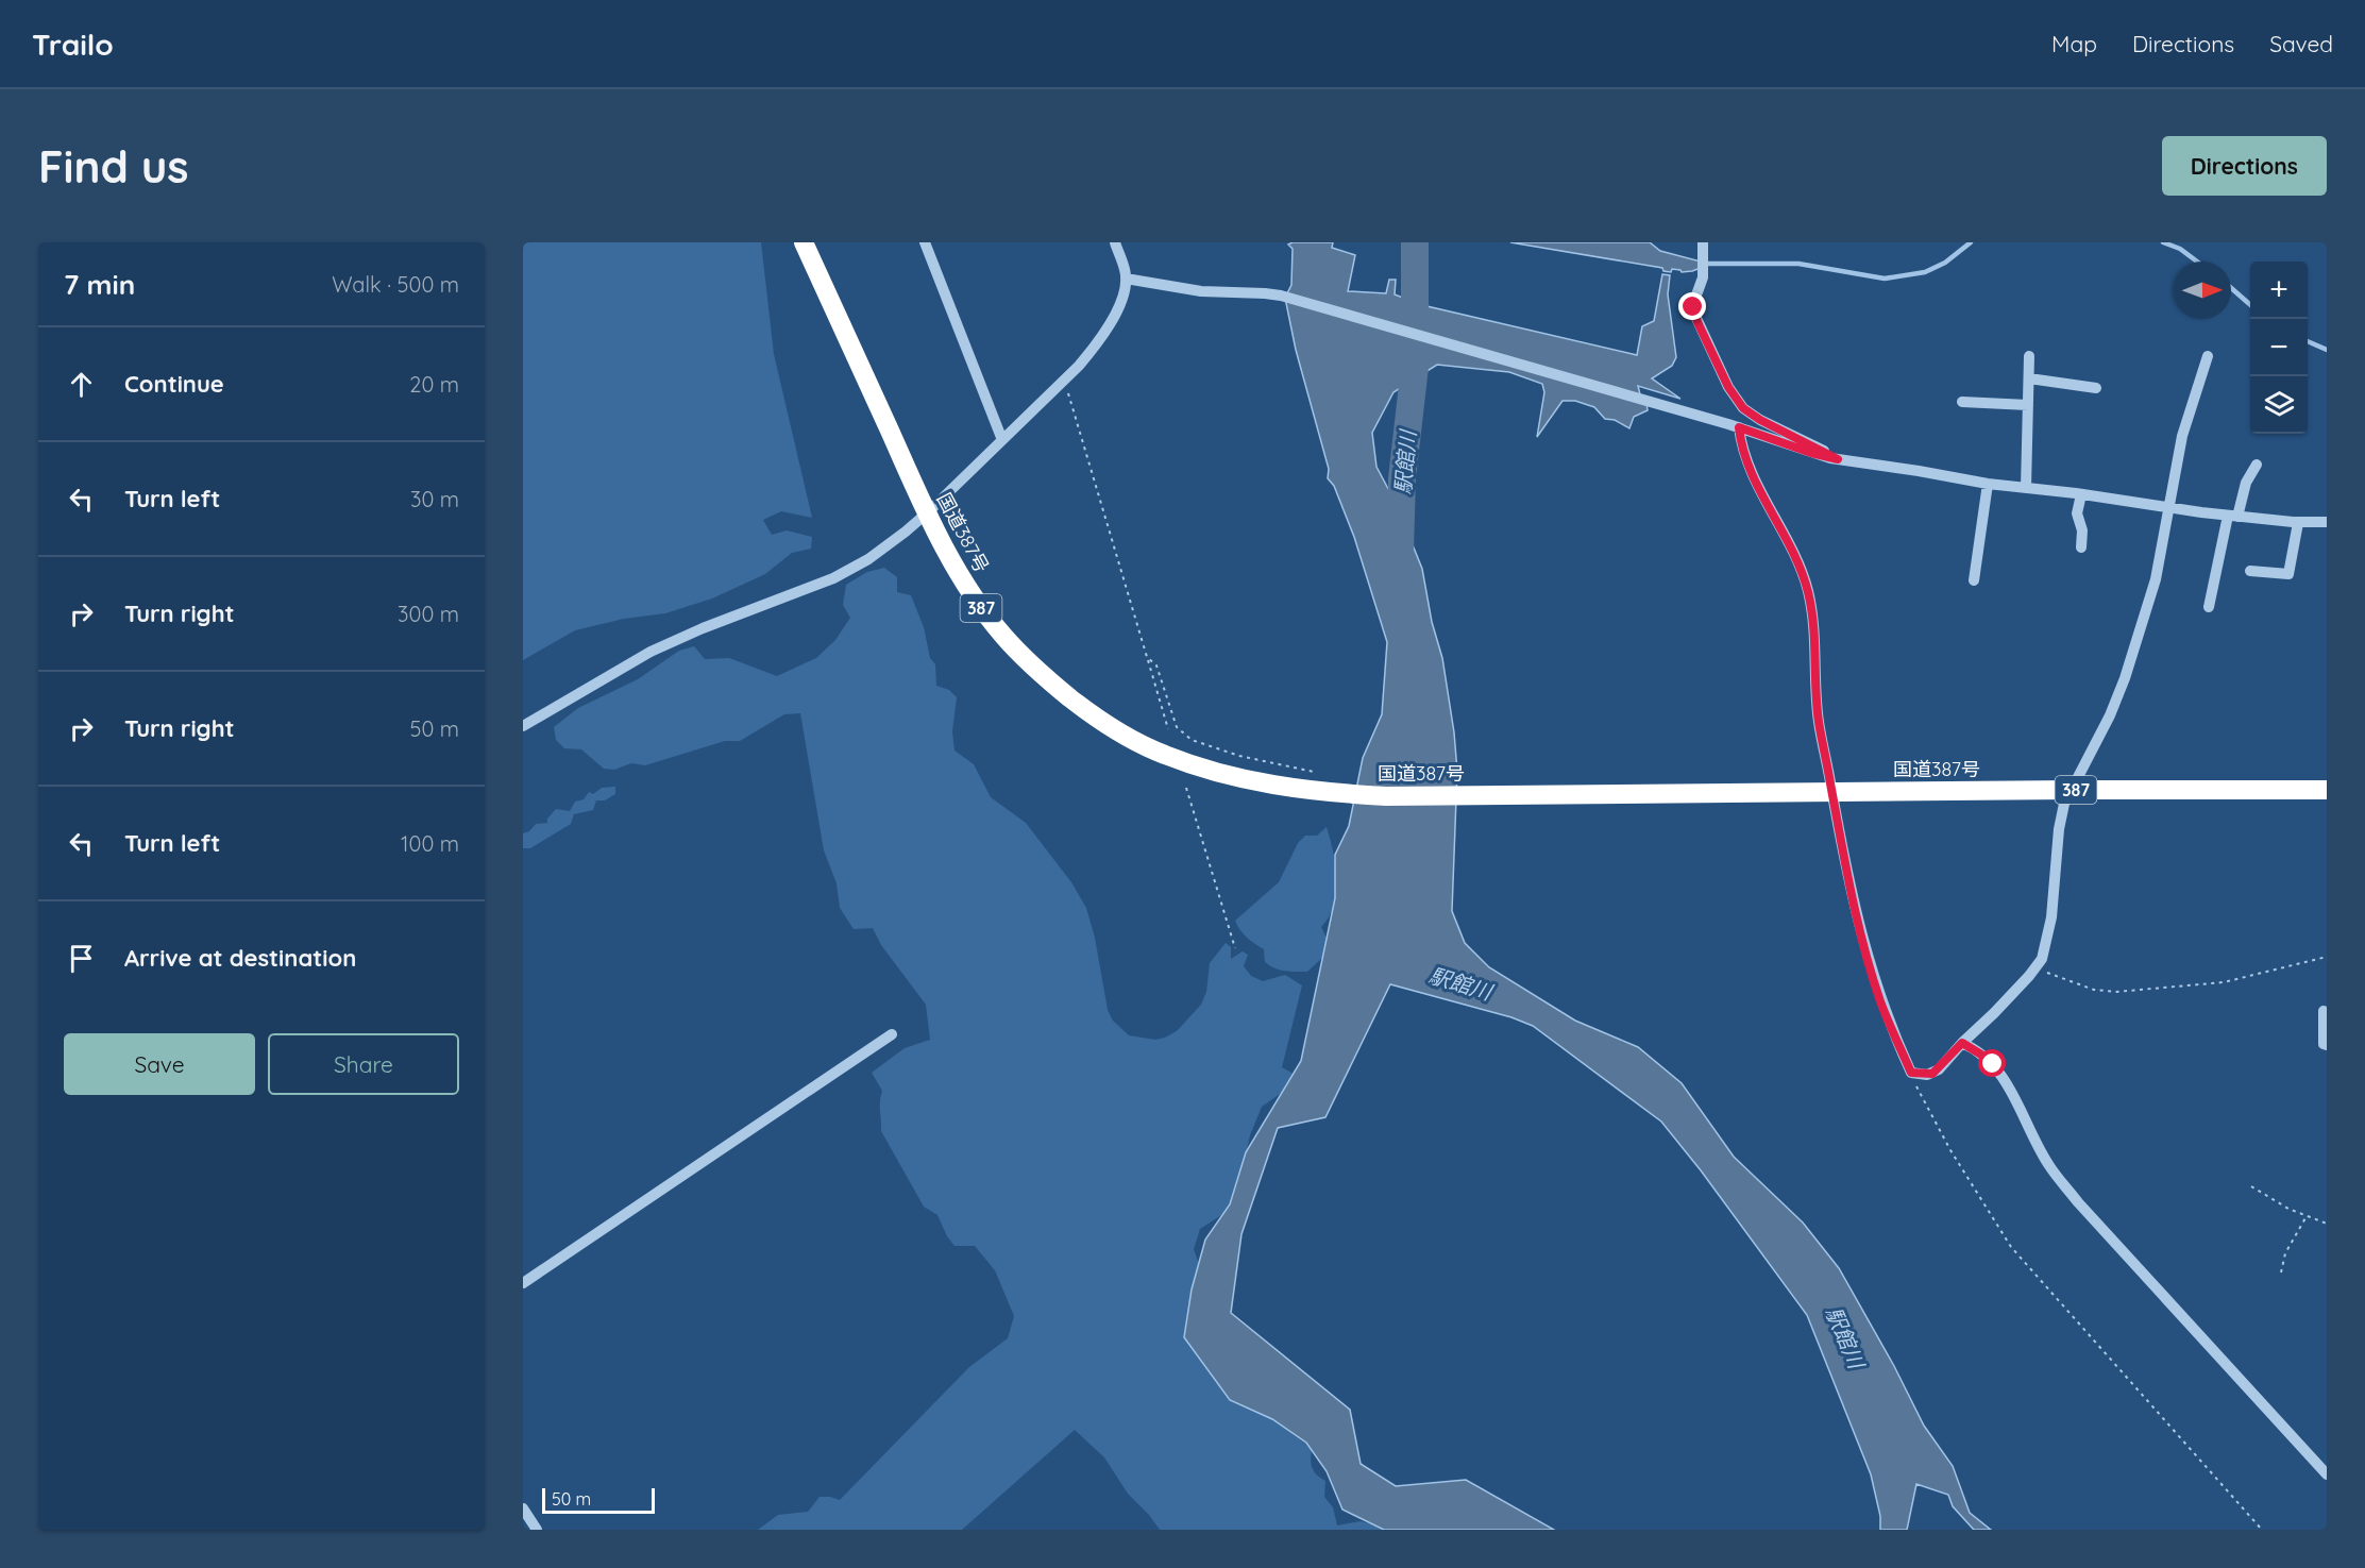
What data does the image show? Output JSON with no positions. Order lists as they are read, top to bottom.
{
  "streets": {
    "highway": ["国道387号", "387"]
  },
  "water": ["駅館川"],
  "scale_bar": "50 m",
  "north": "right",
  "page": {
    "header": "Trailo",
    "nav": ["Map", "Directions", "Saved"],
    "buttons": [
      "Directions",
      ["Save", "Share"]
    ],
    "title": "Find us",
    "heading": ["7 min", "Walk · 500 m"],
    "map_buttons": ["+", "−"],
    "list": [
      ["Continue", "20 m"],
      ["Turn left", "30 m"],
      ["Turn right", "300 m"],
      ["Turn right", "50 m"],
      ["Turn left", "100 m"],
      "Arrive at destination"
    ],
    "scale": "50 m"
  }
}
